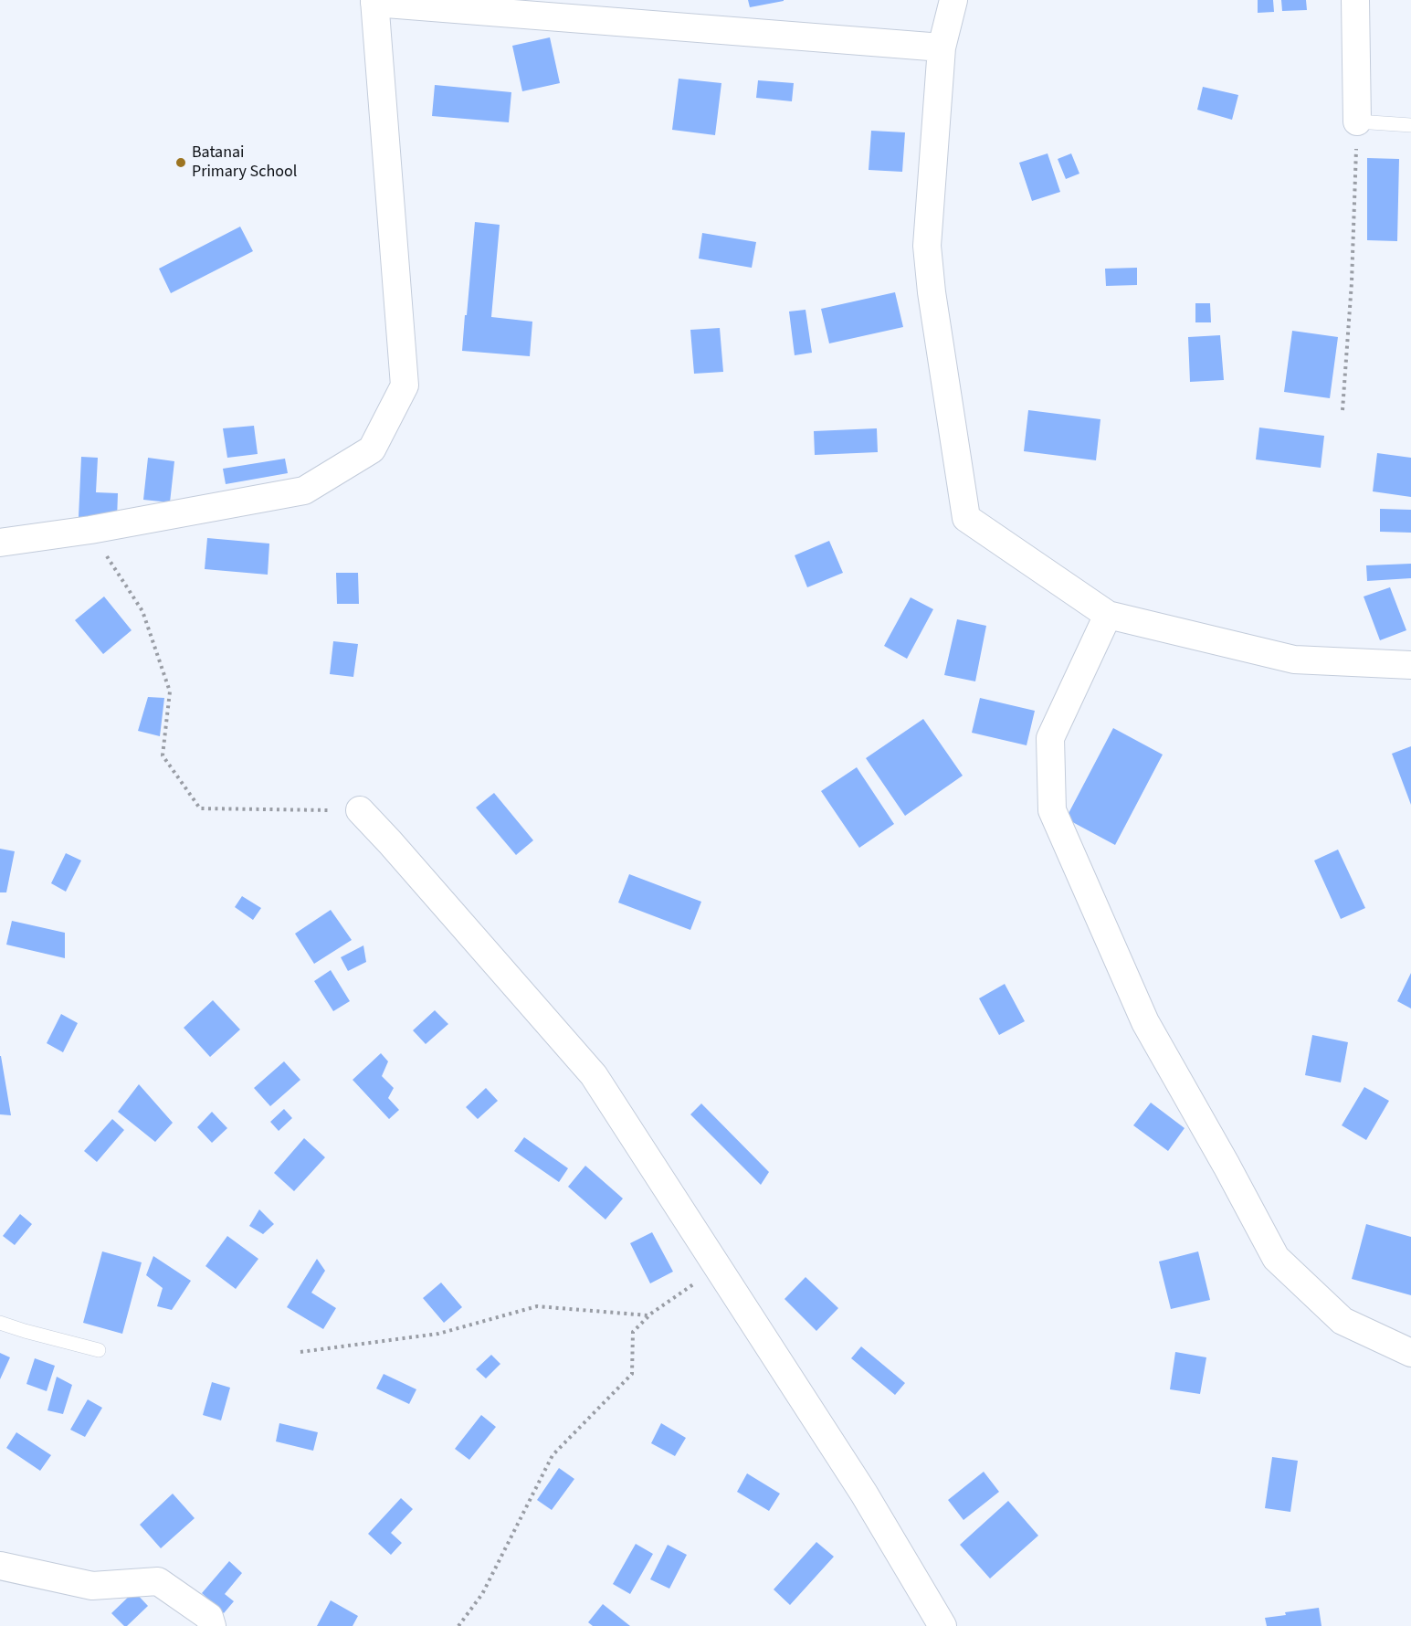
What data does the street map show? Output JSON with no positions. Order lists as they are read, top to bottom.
{
  "places": ["Batanai Primary School"]
}
